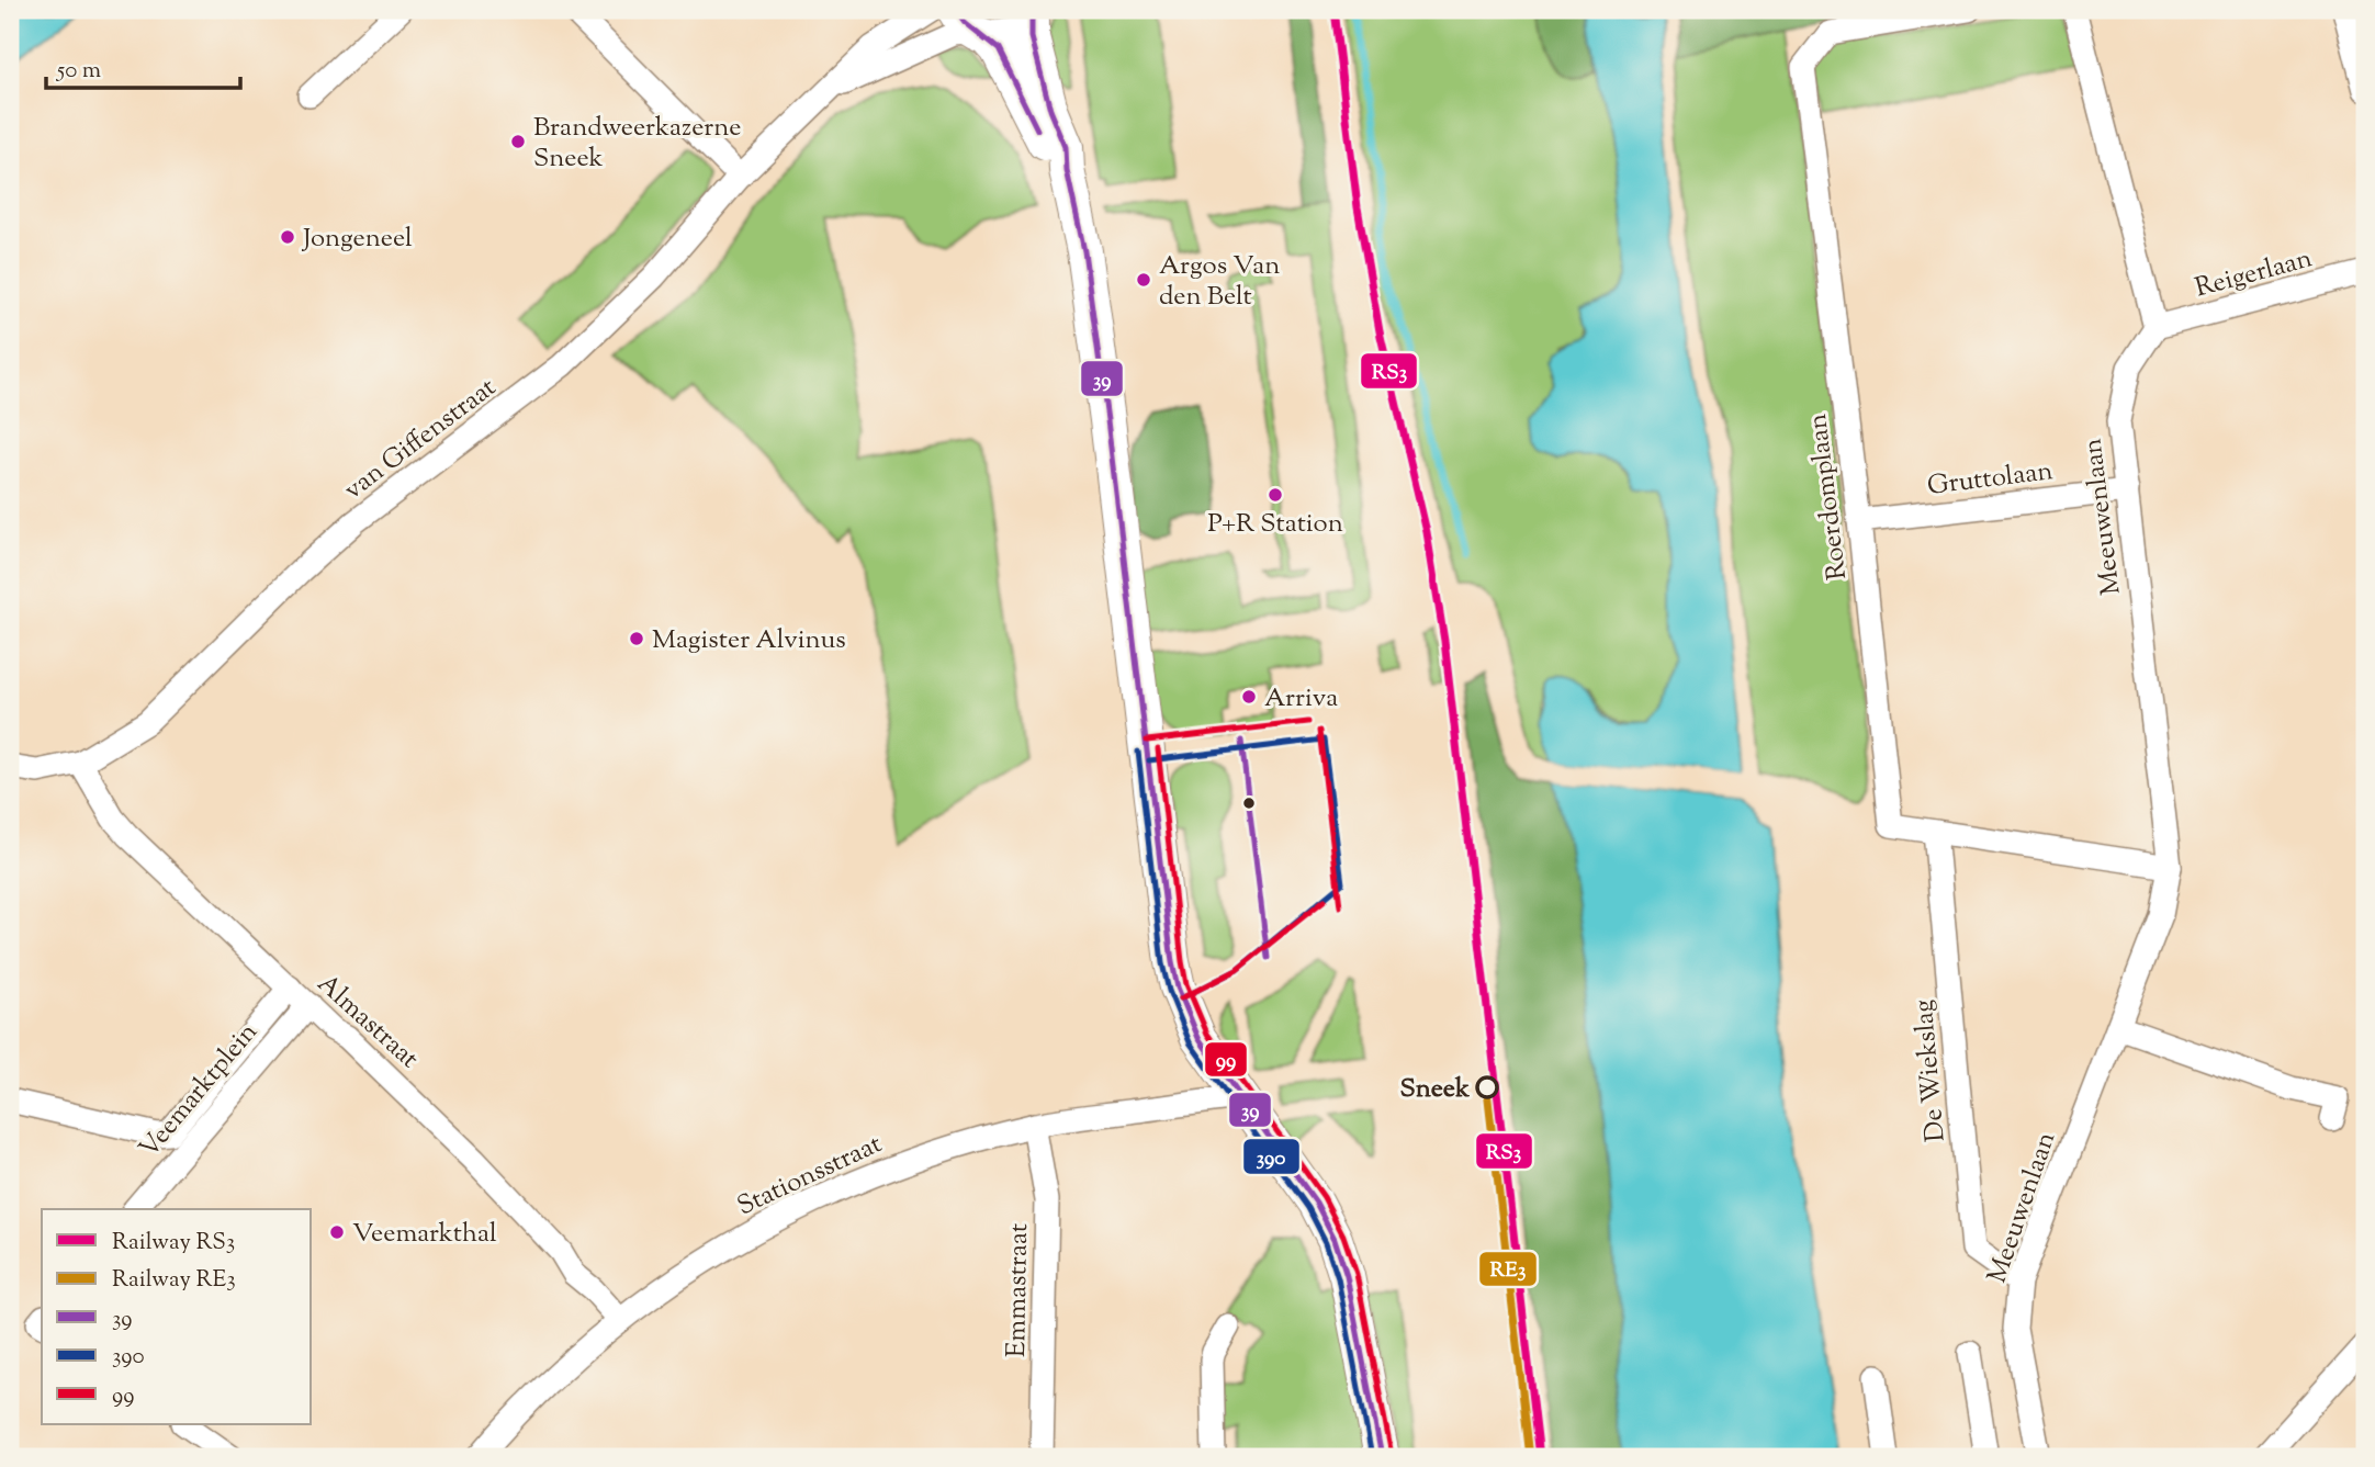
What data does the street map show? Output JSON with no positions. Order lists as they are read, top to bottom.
{
  "streets": {
    "street": [
      "Reigerlaan",
      "van Giffenstraat",
      "Gruttolaan",
      "Roerdomplaan",
      "Meeuwenlaan",
      "Almastraat",
      "De Wiekslag",
      "Veemarktplein",
      "Stationsstraat",
      "Emmastraat"
    ]
  },
  "crossings": [
    ["Reigerlaan", "Meeuwenlaan"],
    ["van Giffenstraat", "Almastraat"],
    ["Gruttolaan", "Roerdomplaan"],
    ["Gruttolaan", "Meeuwenlaan"],
    ["Roerdomplaan", "Meeuwenlaan"],
    ["Roerdomplaan", "De Wiekslag"],
    ["Meeuwenlaan", "De Wiekslag"],
    ["Almastraat", "Veemarktplein"],
    ["Almastraat", "Stationsstraat"],
    ["Stationsstraat", "Emmastraat"]
  ],
  "places": [
    "Brandweerkazerne Sneek",
    "Jongeneel",
    "Argos Van den Belt",
    "P+R Station",
    "Magister Alvinus",
    "Arriva",
    "Sneek",
    "Veemarkthal"
  ],
  "lines": [
    "rail line RS3",
    "transit line 39",
    "transit line 99",
    "transit line 390",
    "rail line RE3"
  ],
  "legend": [
    "Railway RS3",
    "Railway RE3",
    "39",
    "390",
    "99"
  ],
  "scale_bar": "50 m"
}
